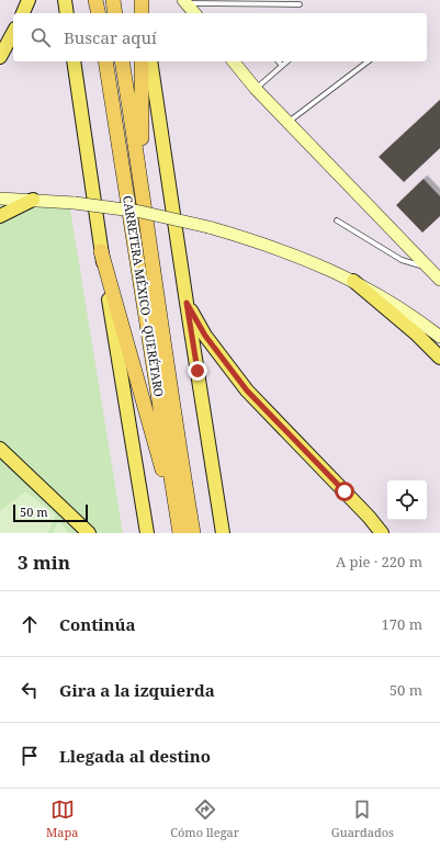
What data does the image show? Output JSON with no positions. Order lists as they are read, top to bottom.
{
  "streets": {
    "highway": ["CARRETERA MÉXICO - QUERÉTARO"]
  },
  "scale_bar": "50 m",
  "page": {
    "search": "Buscar aquí",
    "scale": "50 m",
    "heading": ["3 min", "A pie · 220 m"],
    "list": [
      ["Continúa", "170 m"],
      ["Gira a la izquierda", "50 m"],
      "Llegada al destino"
    ],
    "nav": ["Mapa", "Cómo llegar", "Guardados"]
  }
}
